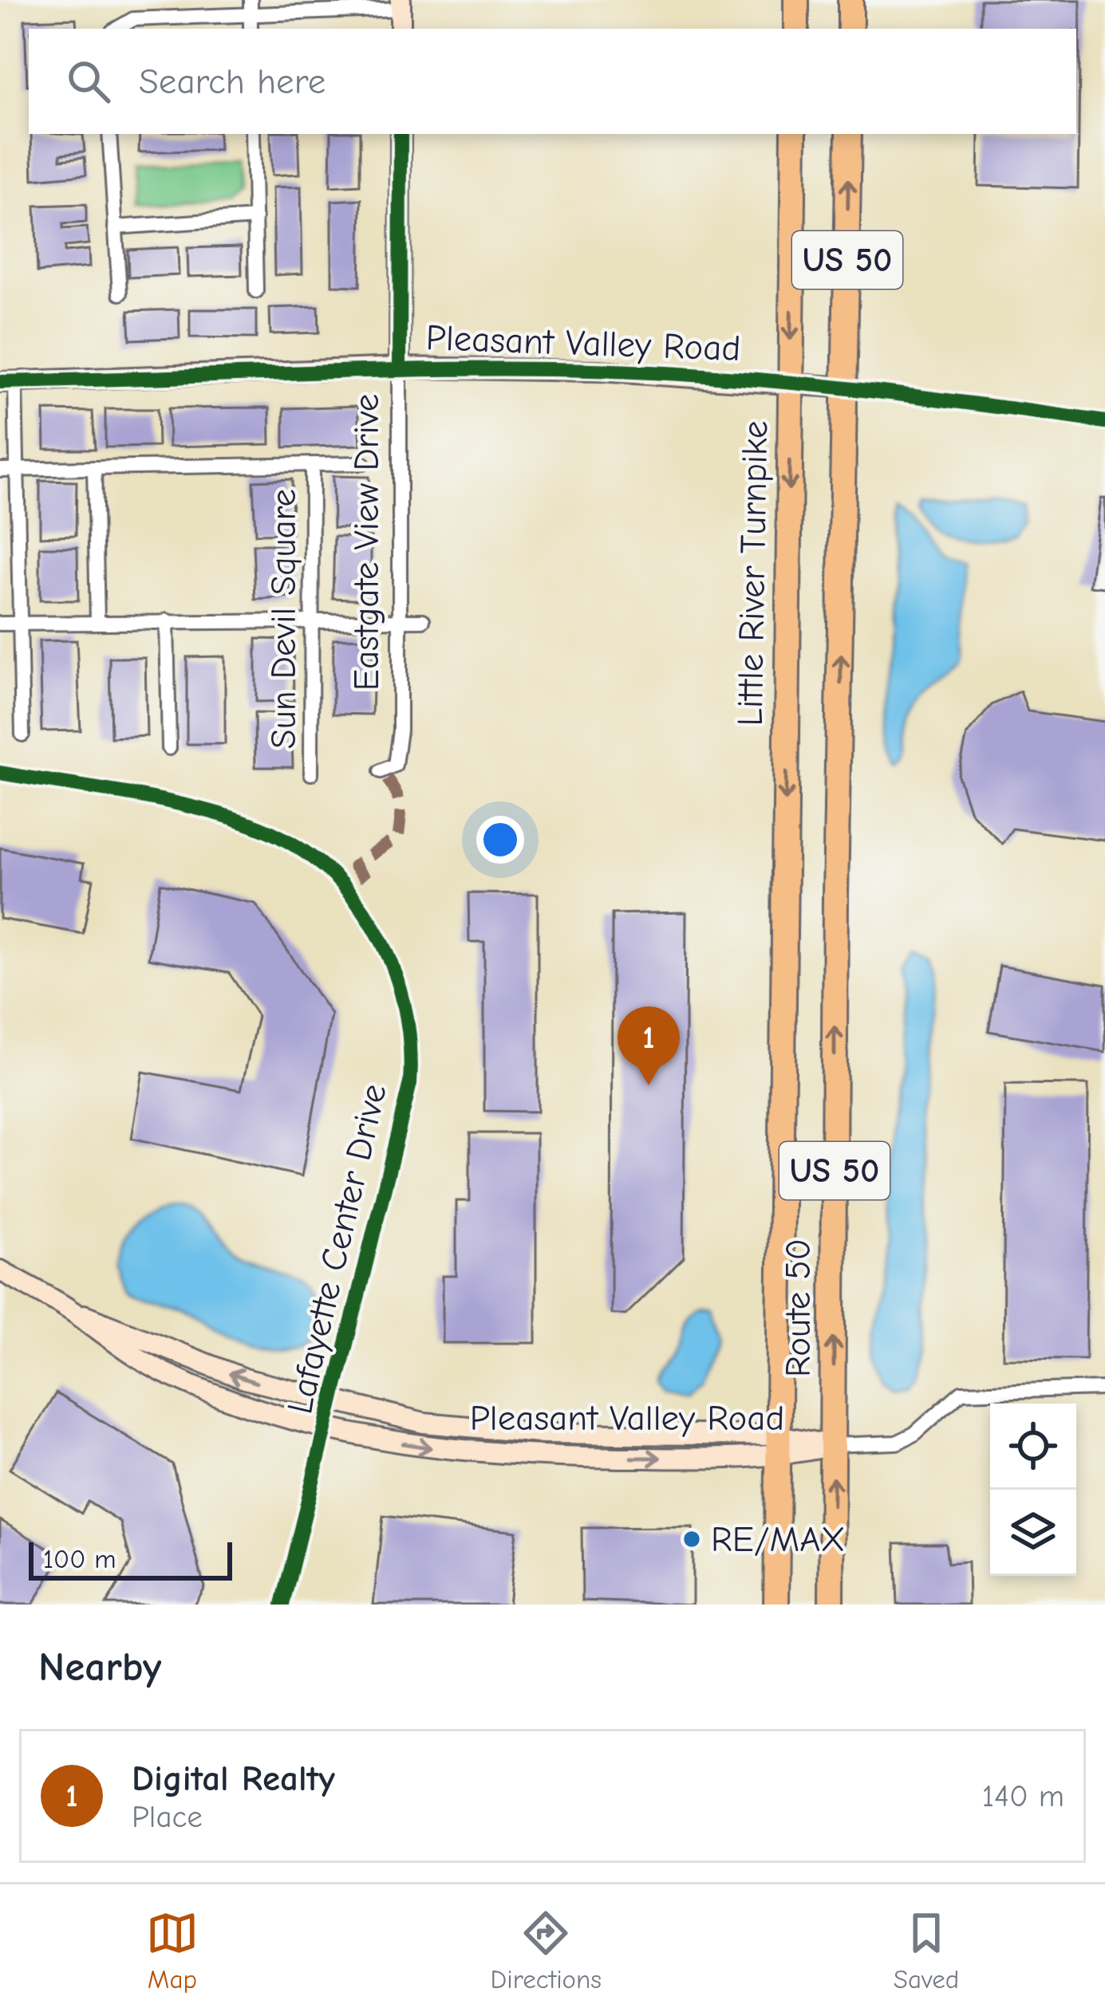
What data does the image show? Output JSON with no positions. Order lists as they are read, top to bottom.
{
  "streets": {
    "highway": ["US 50", "Little River Turnpike", "Route 50"],
    "main road": ["Pleasant Valley Road", "Eastgate View Drive"],
    "street": ["Sun Devil Square", "Lafayette Center Drive"]
  },
  "crossings": [
    ["US 50", "Pleasant Valley Road"],
    ["US 50", "Route 50"],
    ["Pleasant Valley Road", "Eastgate View Drive"],
    ["Pleasant Valley Road", "Little River Turnpike"],
    ["Pleasant Valley Road", "Lafayette Center Drive"],
    ["Pleasant Valley Road", "Route 50"],
    ["Little River Turnpike", "Route 50"]
  ],
  "places": ["RE/MAX"],
  "scale_bar": "100 m",
  "page": {
    "search": "Search here",
    "pins": "1",
    "scale": "100 m",
    "heading": "Nearby",
    "list": [
      {
        "mark": "1",
        "name": "Digital Realty",
        "note": "Place",
        "value": "140 m"
      }
    ],
    "nav": ["Map", "Directions", "Saved"]
  }
}
